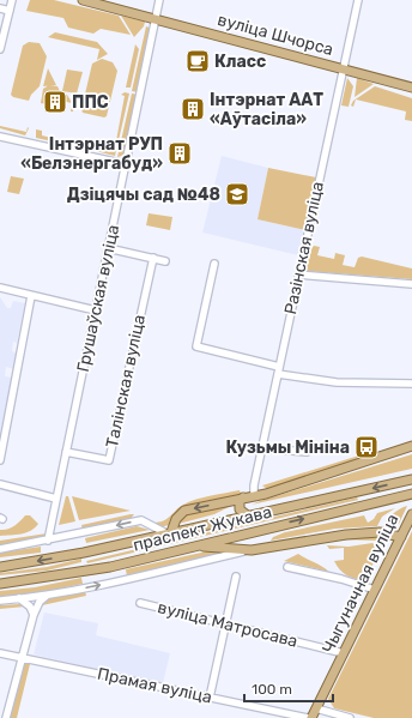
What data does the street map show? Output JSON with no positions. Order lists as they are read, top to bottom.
{
  "streets": {
    "main road": ["вуліца Шчорса", "праспект Жукава", "Чыгуначная вуліца"],
    "street": [
      "Разінская вуліца",
      "Грушаўская вуліца",
      "Талінская вуліца",
      "вуліца Матросава",
      "Прамая вуліца"
    ]
  },
  "crossings": [
    ["вуліца Шчорса", "Разінская вуліца"],
    ["вуліца Шчорса", "Грушаўская вуліца"],
    ["Грушаўская вуліца", "Талінская вуліца"],
    ["Грушаўская вуліца", "праспект Жукава"],
    ["Чыгуначная вуліца", "вуліца Матросава"],
    ["Чыгуначная вуліца", "Прамая вуліца"]
  ],
  "places": {
    "cafe": ["Класс"],
    "building": ["ППС", "Інтэрнат ААТ «Аўтасіла»", "Інтэрнат РУП «Белэнергабуд»"],
    "school or university": ["Дзіцячы сад №48"],
    "bus stop": ["Кузьмы Мініна"]
  },
  "scale_bar": "100 m"
}
